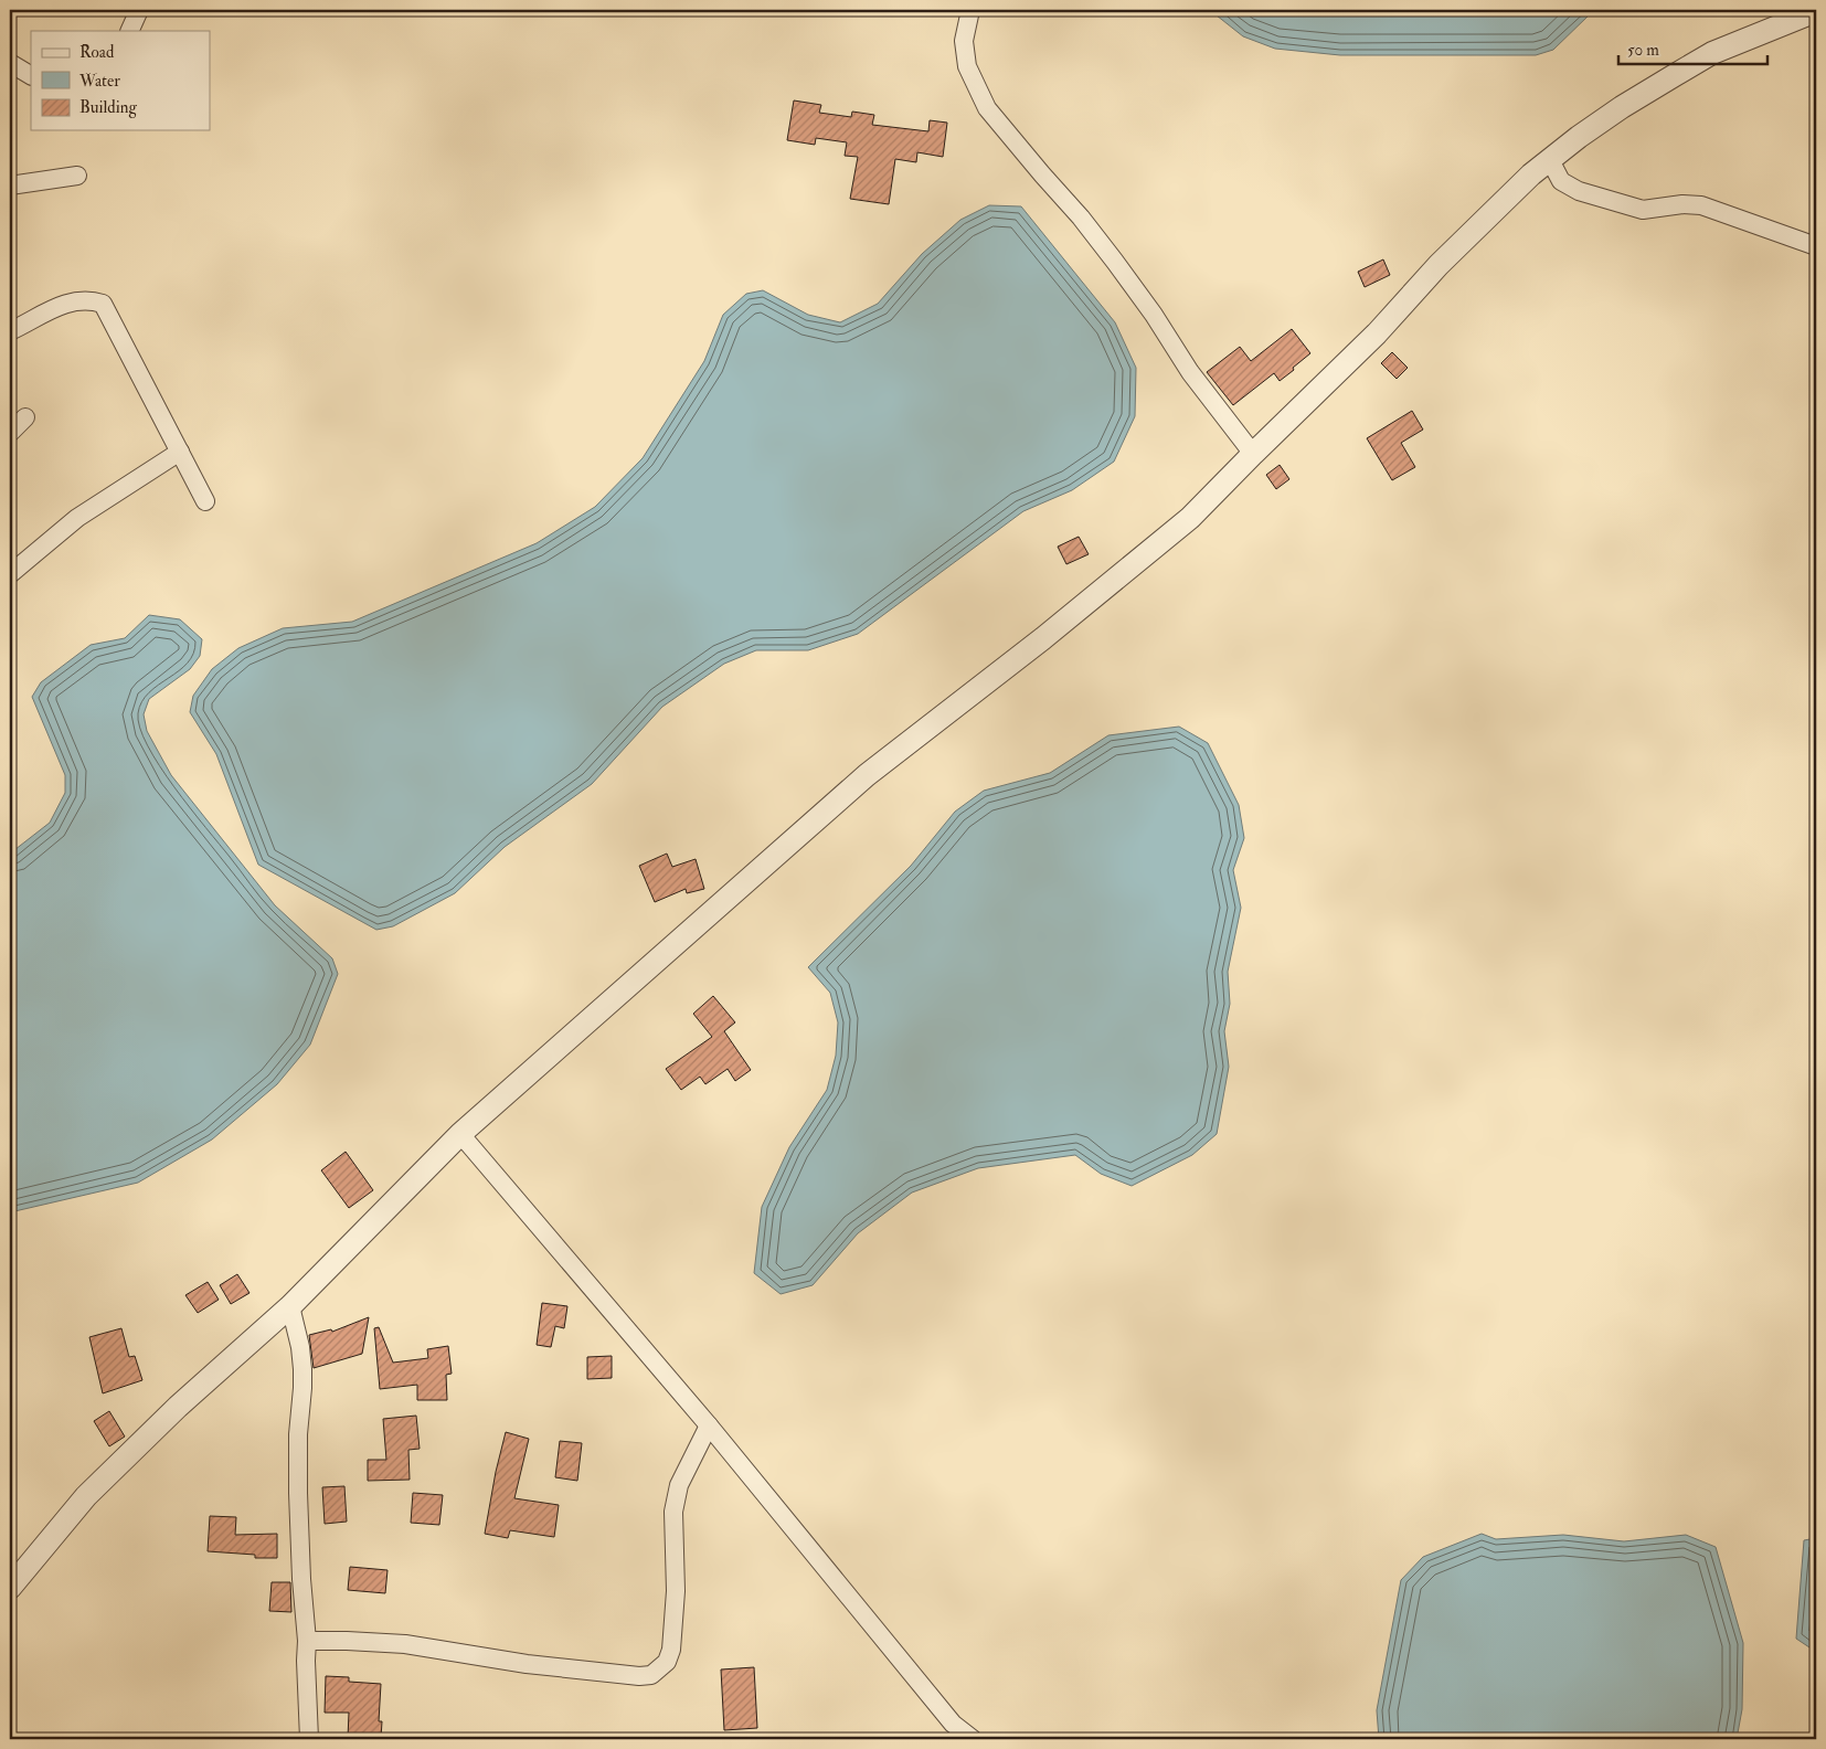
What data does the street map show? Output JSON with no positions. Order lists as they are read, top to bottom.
{
  "legend": ["Road", "Water", "Building"],
  "scale_bar": "50 m"
}
